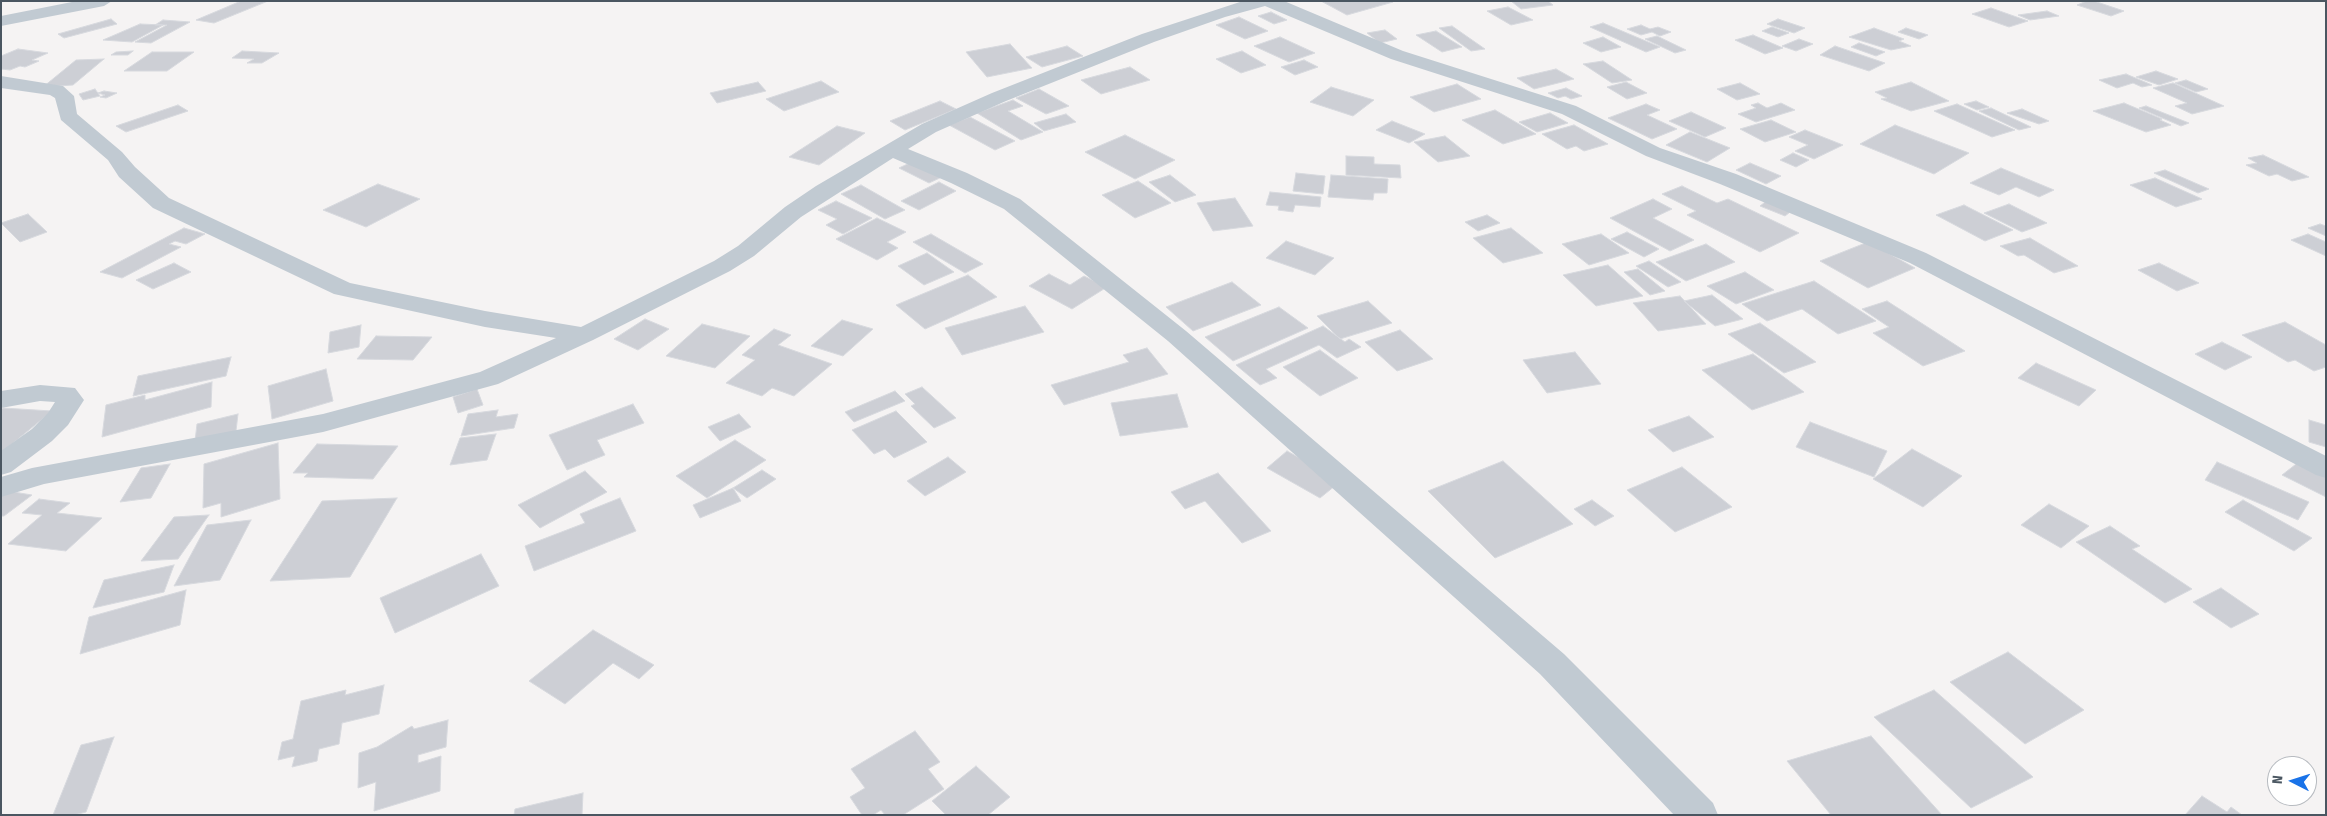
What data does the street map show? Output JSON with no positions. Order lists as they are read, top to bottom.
{
  "north": "left"
}
